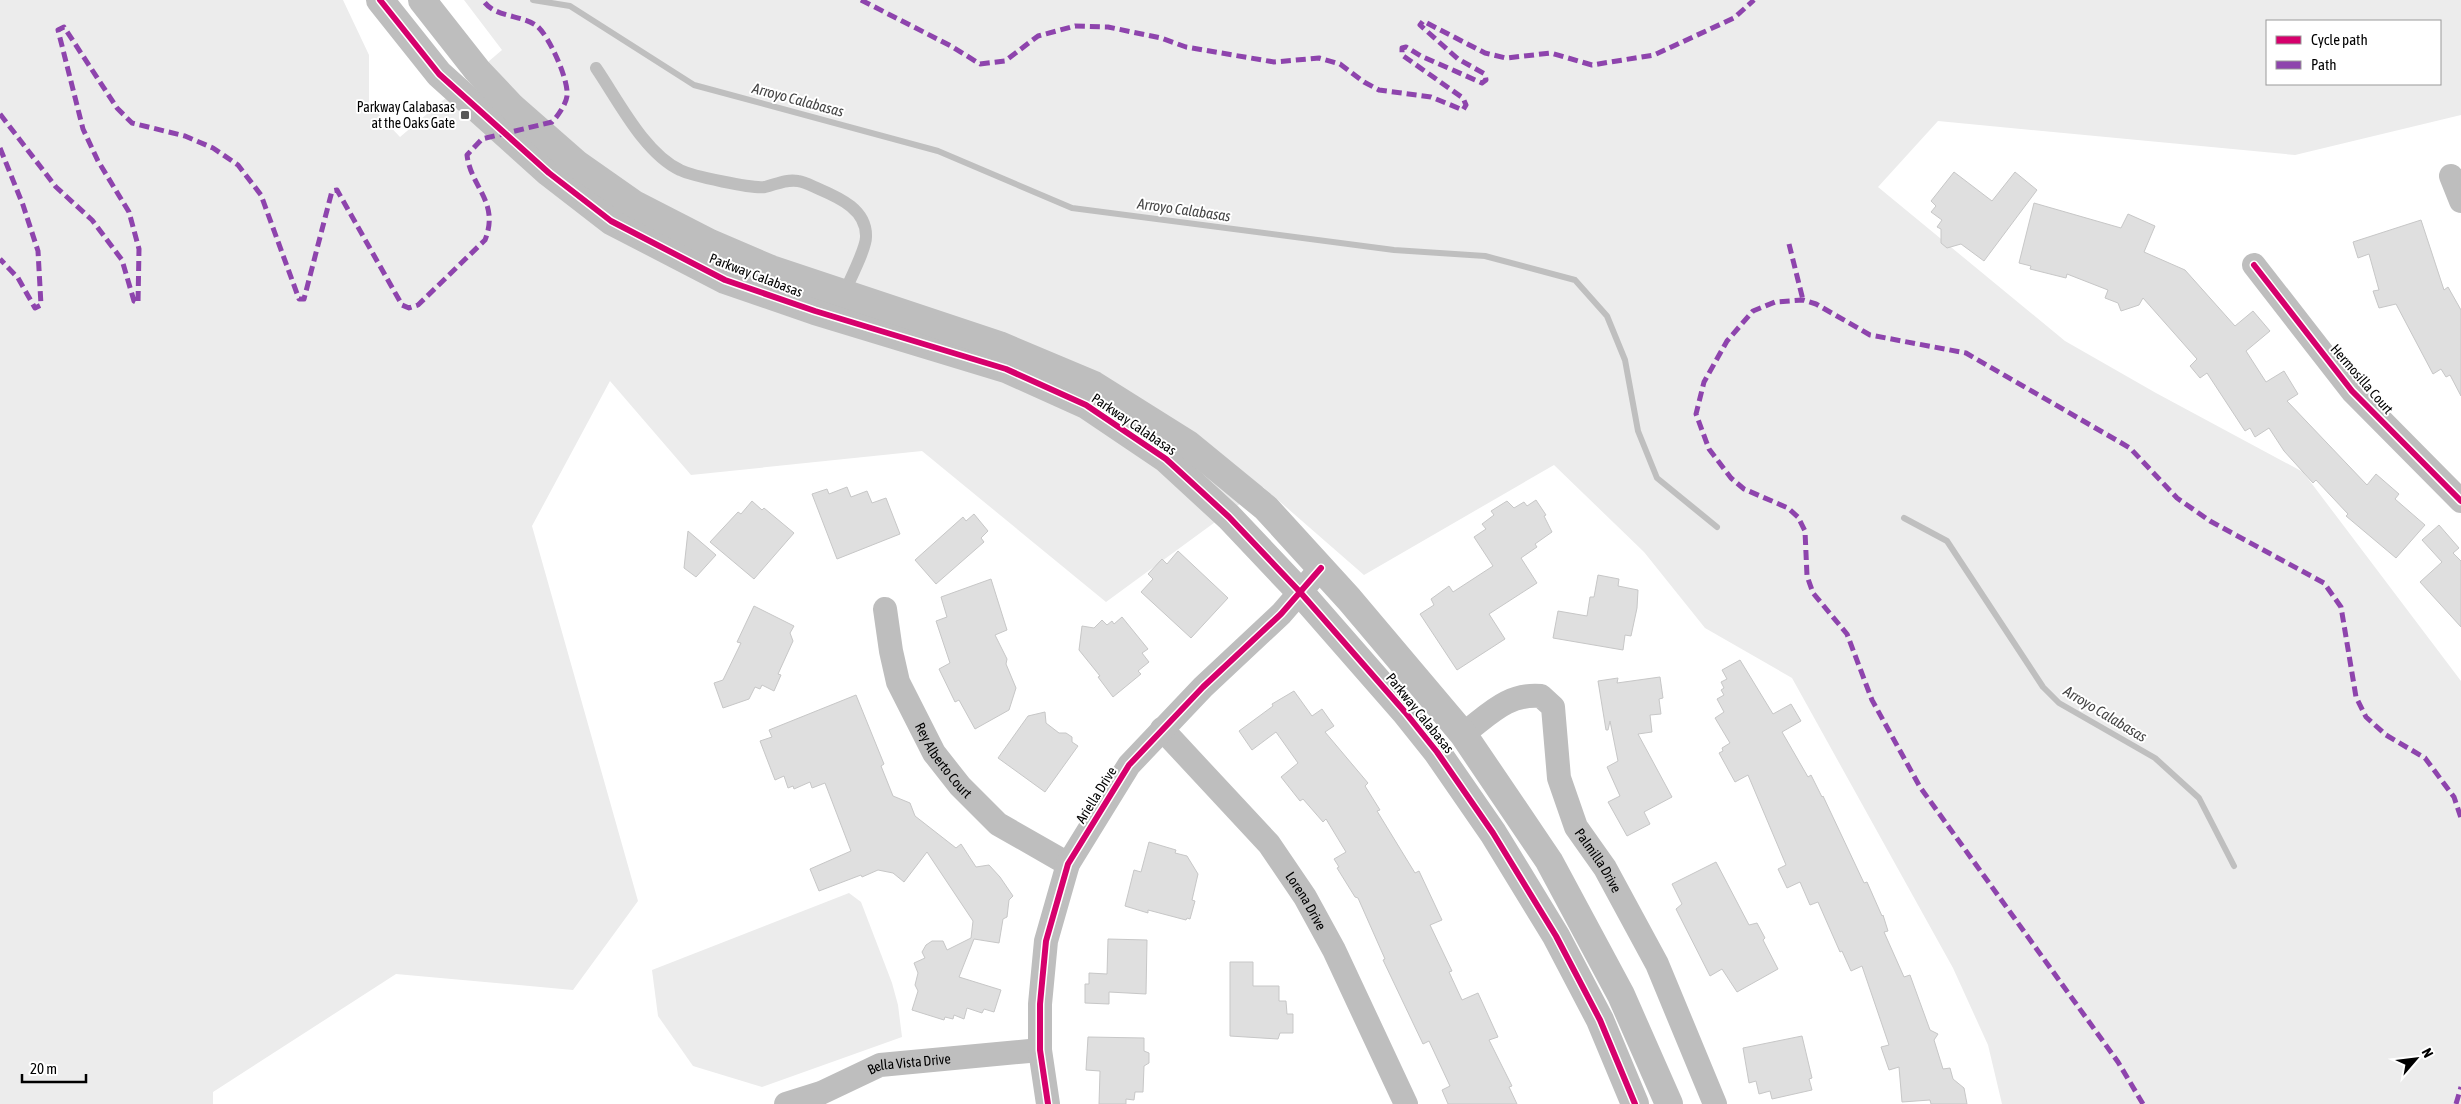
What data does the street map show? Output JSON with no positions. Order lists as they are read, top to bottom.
{
  "streets": {
    "street": [
      "Parkway Calabasas",
      "Hermosilla Court",
      "Rey Alberto Court",
      "Ariella Drive",
      "Palmilla Drive",
      "Lorena Drive",
      "Bella Vista Drive"
    ]
  },
  "crossings": [
    ["Parkway Calabasas", "Ariella Drive"],
    ["Parkway Calabasas", "Palmilla Drive"],
    ["Rey Alberto Court", "Ariella Drive"],
    ["Ariella Drive", "Lorena Drive"],
    ["Ariella Drive", "Bella Vista Drive"]
  ],
  "water": ["Arroyo Calabasas"],
  "places": {
    "transit": ["Parkway Calabasas at the Oaks Gate"]
  },
  "legend": ["Cycle path", "Path"],
  "scale_bar": "20 m",
  "north": "top right"
}
